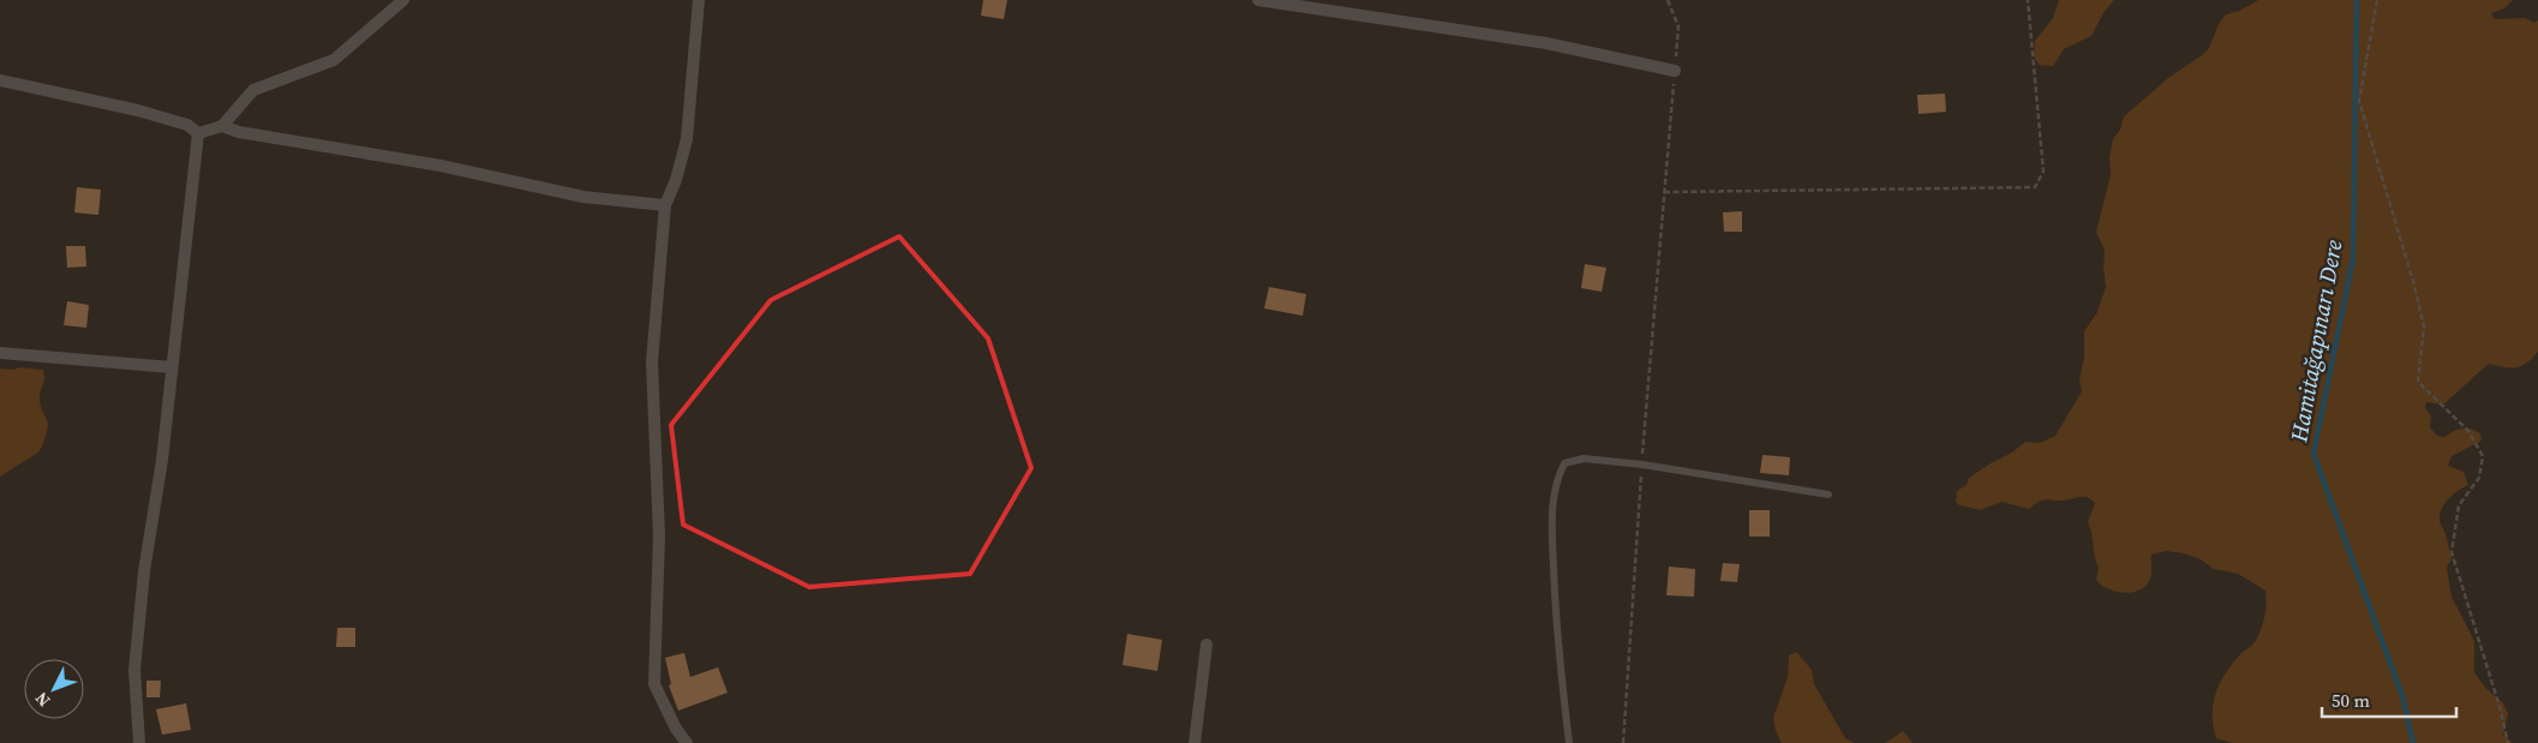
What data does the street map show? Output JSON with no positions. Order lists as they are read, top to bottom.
{
  "water": ["Hamitağapınarı Dere"],
  "scale_bar": "50 m",
  "north": "bottom left"
}
